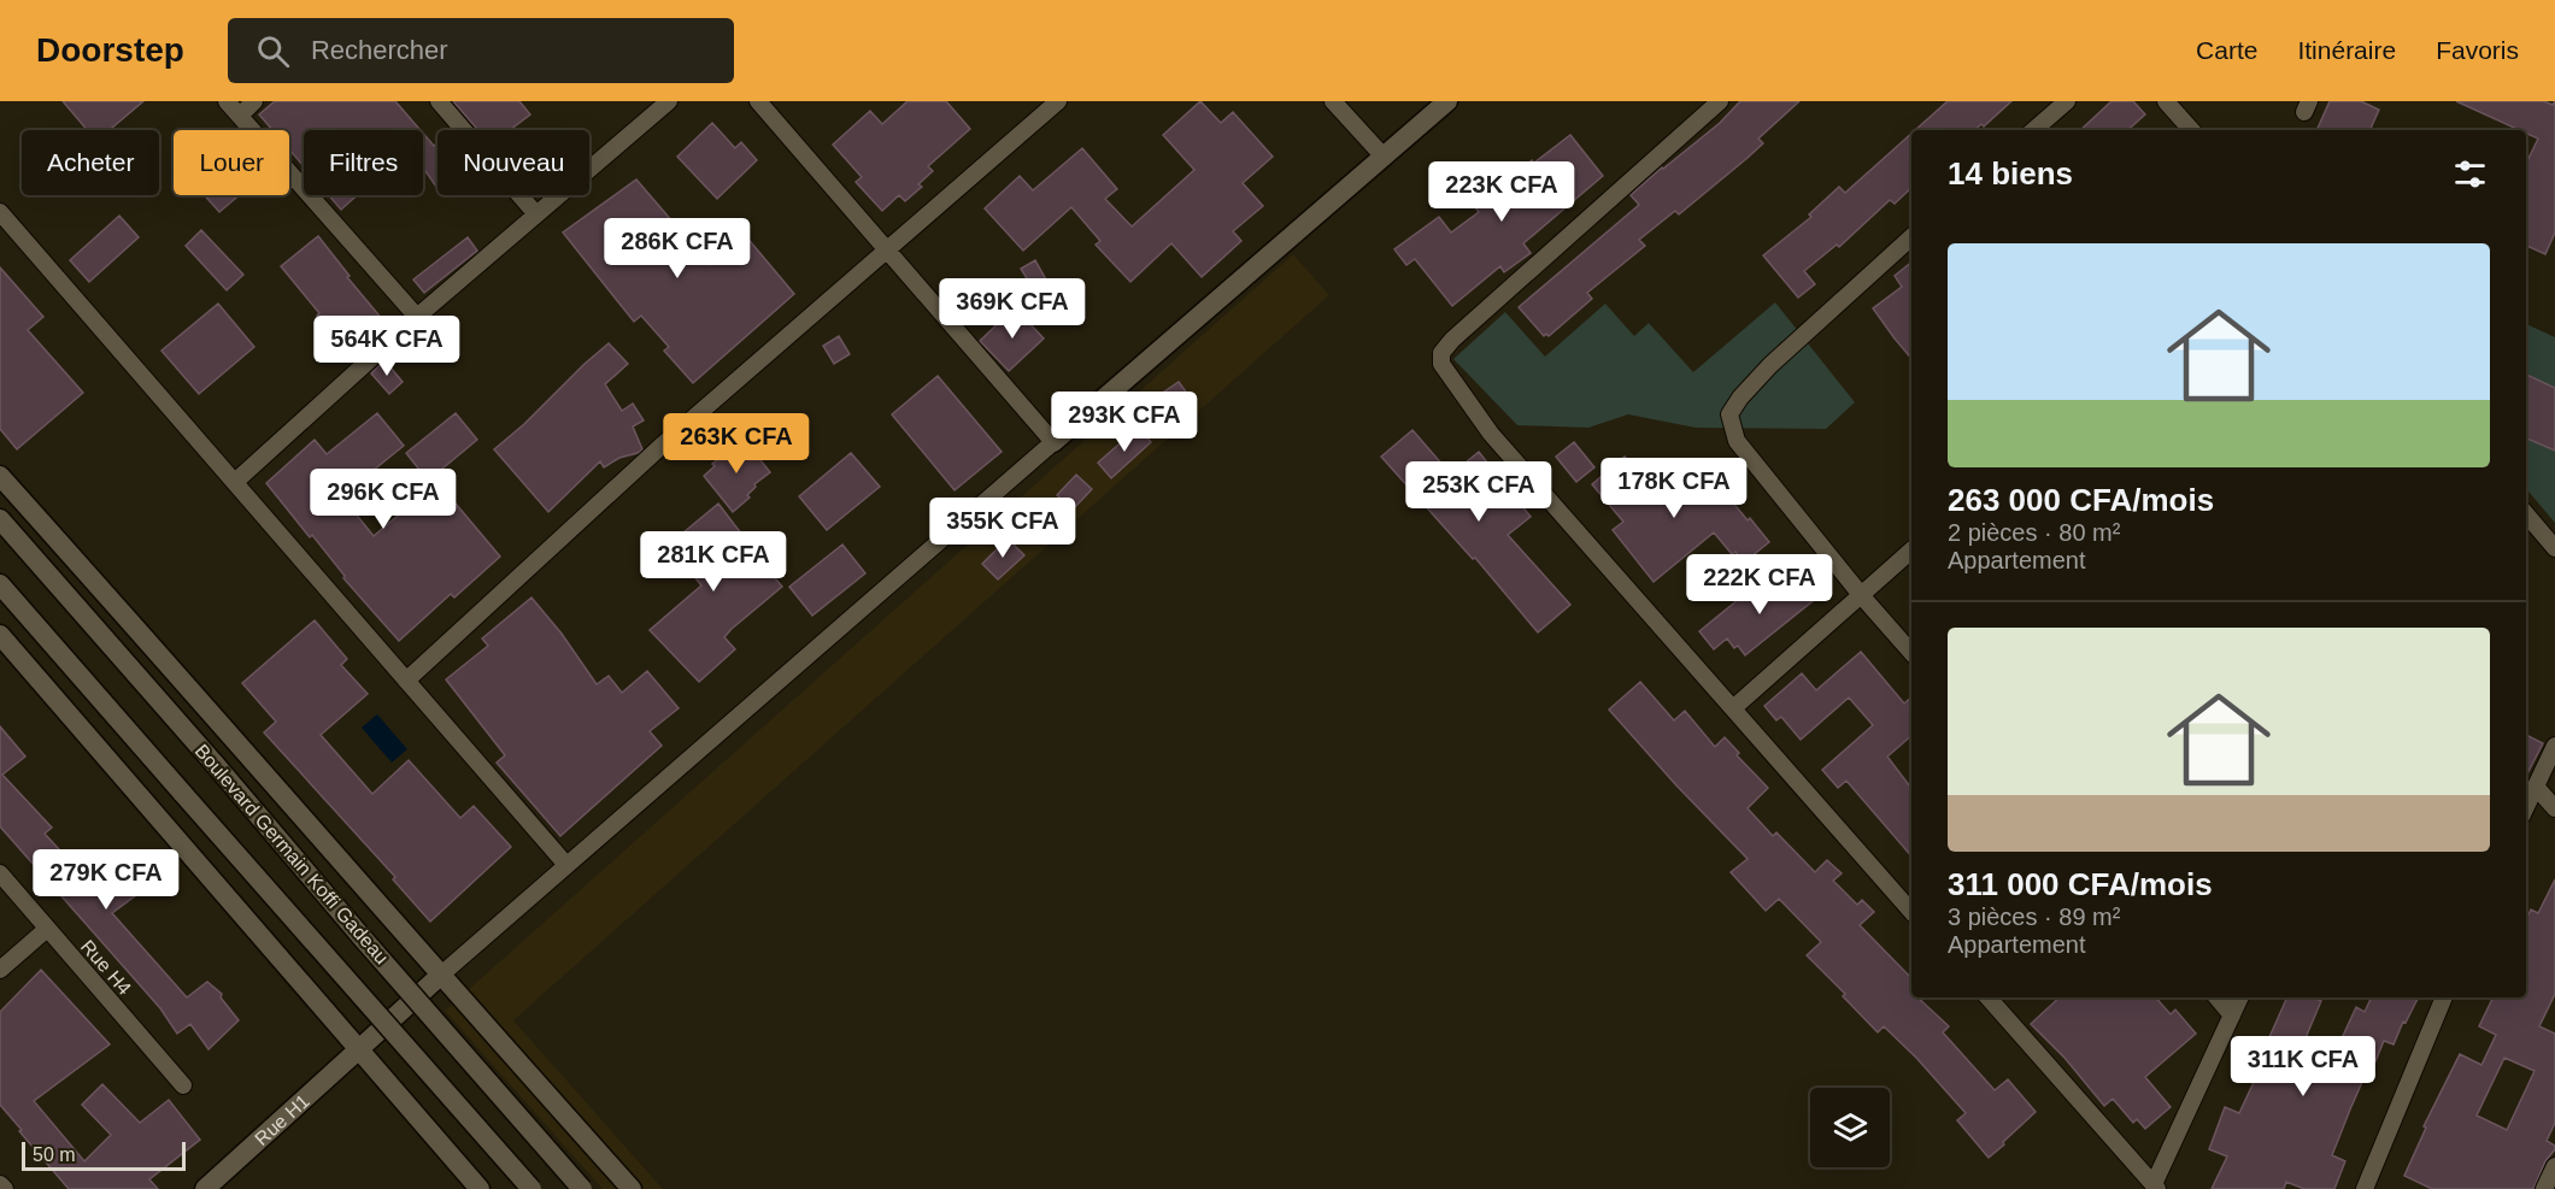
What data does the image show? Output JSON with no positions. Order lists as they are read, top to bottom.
{
  "streets": {
    "main road": ["Boulevard Germain Koffi Gadeau", "Rue H1"],
    "street": ["Rue H4"]
  },
  "scale_bar": "50 m",
  "page": {
    "header": "Doorstep",
    "search": "Rechercher",
    "nav": ["Carte", "Itinéraire", "Favoris"],
    "chip": [
      "Acheter",
      "Louer",
      "Filtres",
      "Nouveau"
    ],
    "heading": "14 biens",
    "price": [
      "223K CFA",
      "286K CFA",
      "369K CFA",
      "564K CFA",
      "293K CFA",
      "263K CFA",
      "178K CFA",
      "253K CFA",
      "296K CFA",
      "355K CFA",
      "281K CFA",
      "222K CFA",
      "279K CFA",
      "311K CFA"
    ],
    "list": [
      {
        "name": "263 000 CFA/mois",
        "note": "2 pièces · 80 m² · Appartement"
      },
      {
        "name": "311 000 CFA/mois",
        "note": "3 pièces · 89 m² · Appartement"
      }
    ],
    "scale": "50 m"
  }
}
